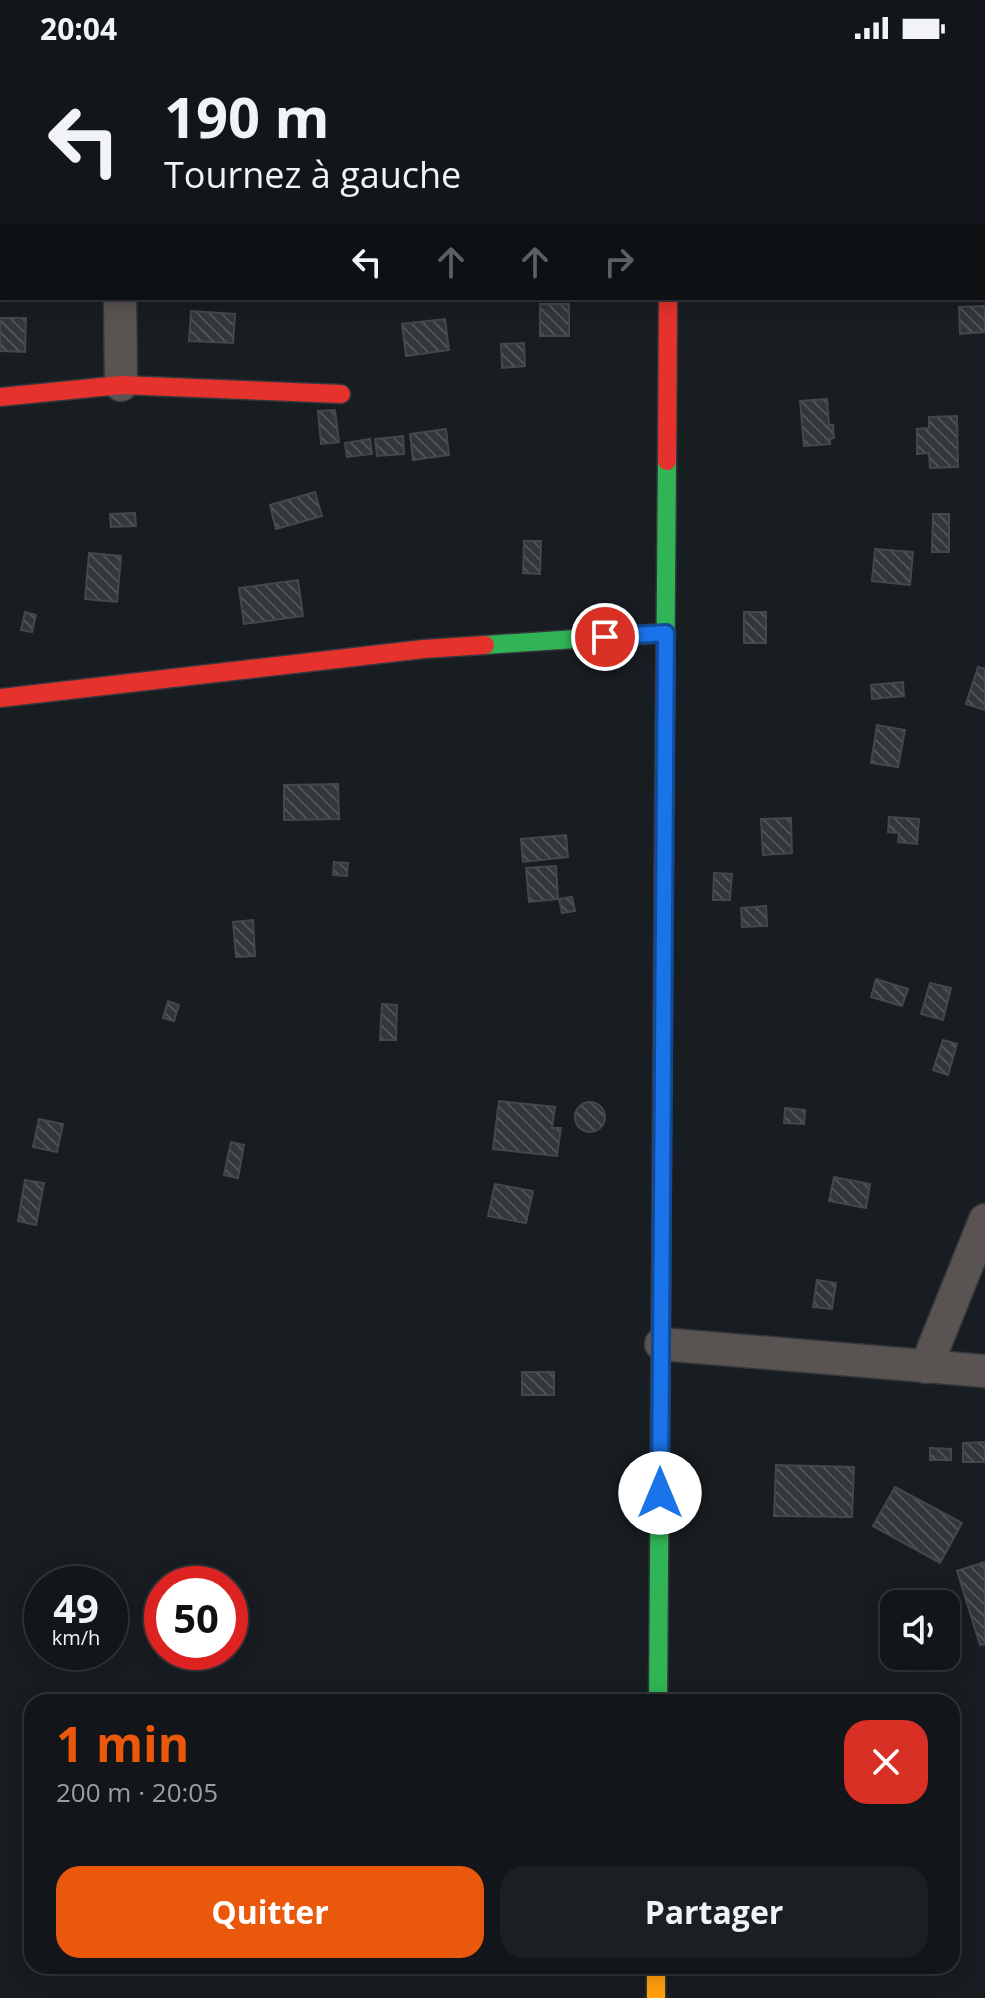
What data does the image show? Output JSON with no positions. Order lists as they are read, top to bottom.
{
  "page": {
    "status": "20:04",
    "turn": ["190 m", "Tournez à gauche"],
    "speed": "49 km/h",
    "limit": "50",
    "heading": ["1 min", "200 m · 20:05"],
    "buttons": ["Quitter", "Partager"]
  }
}
